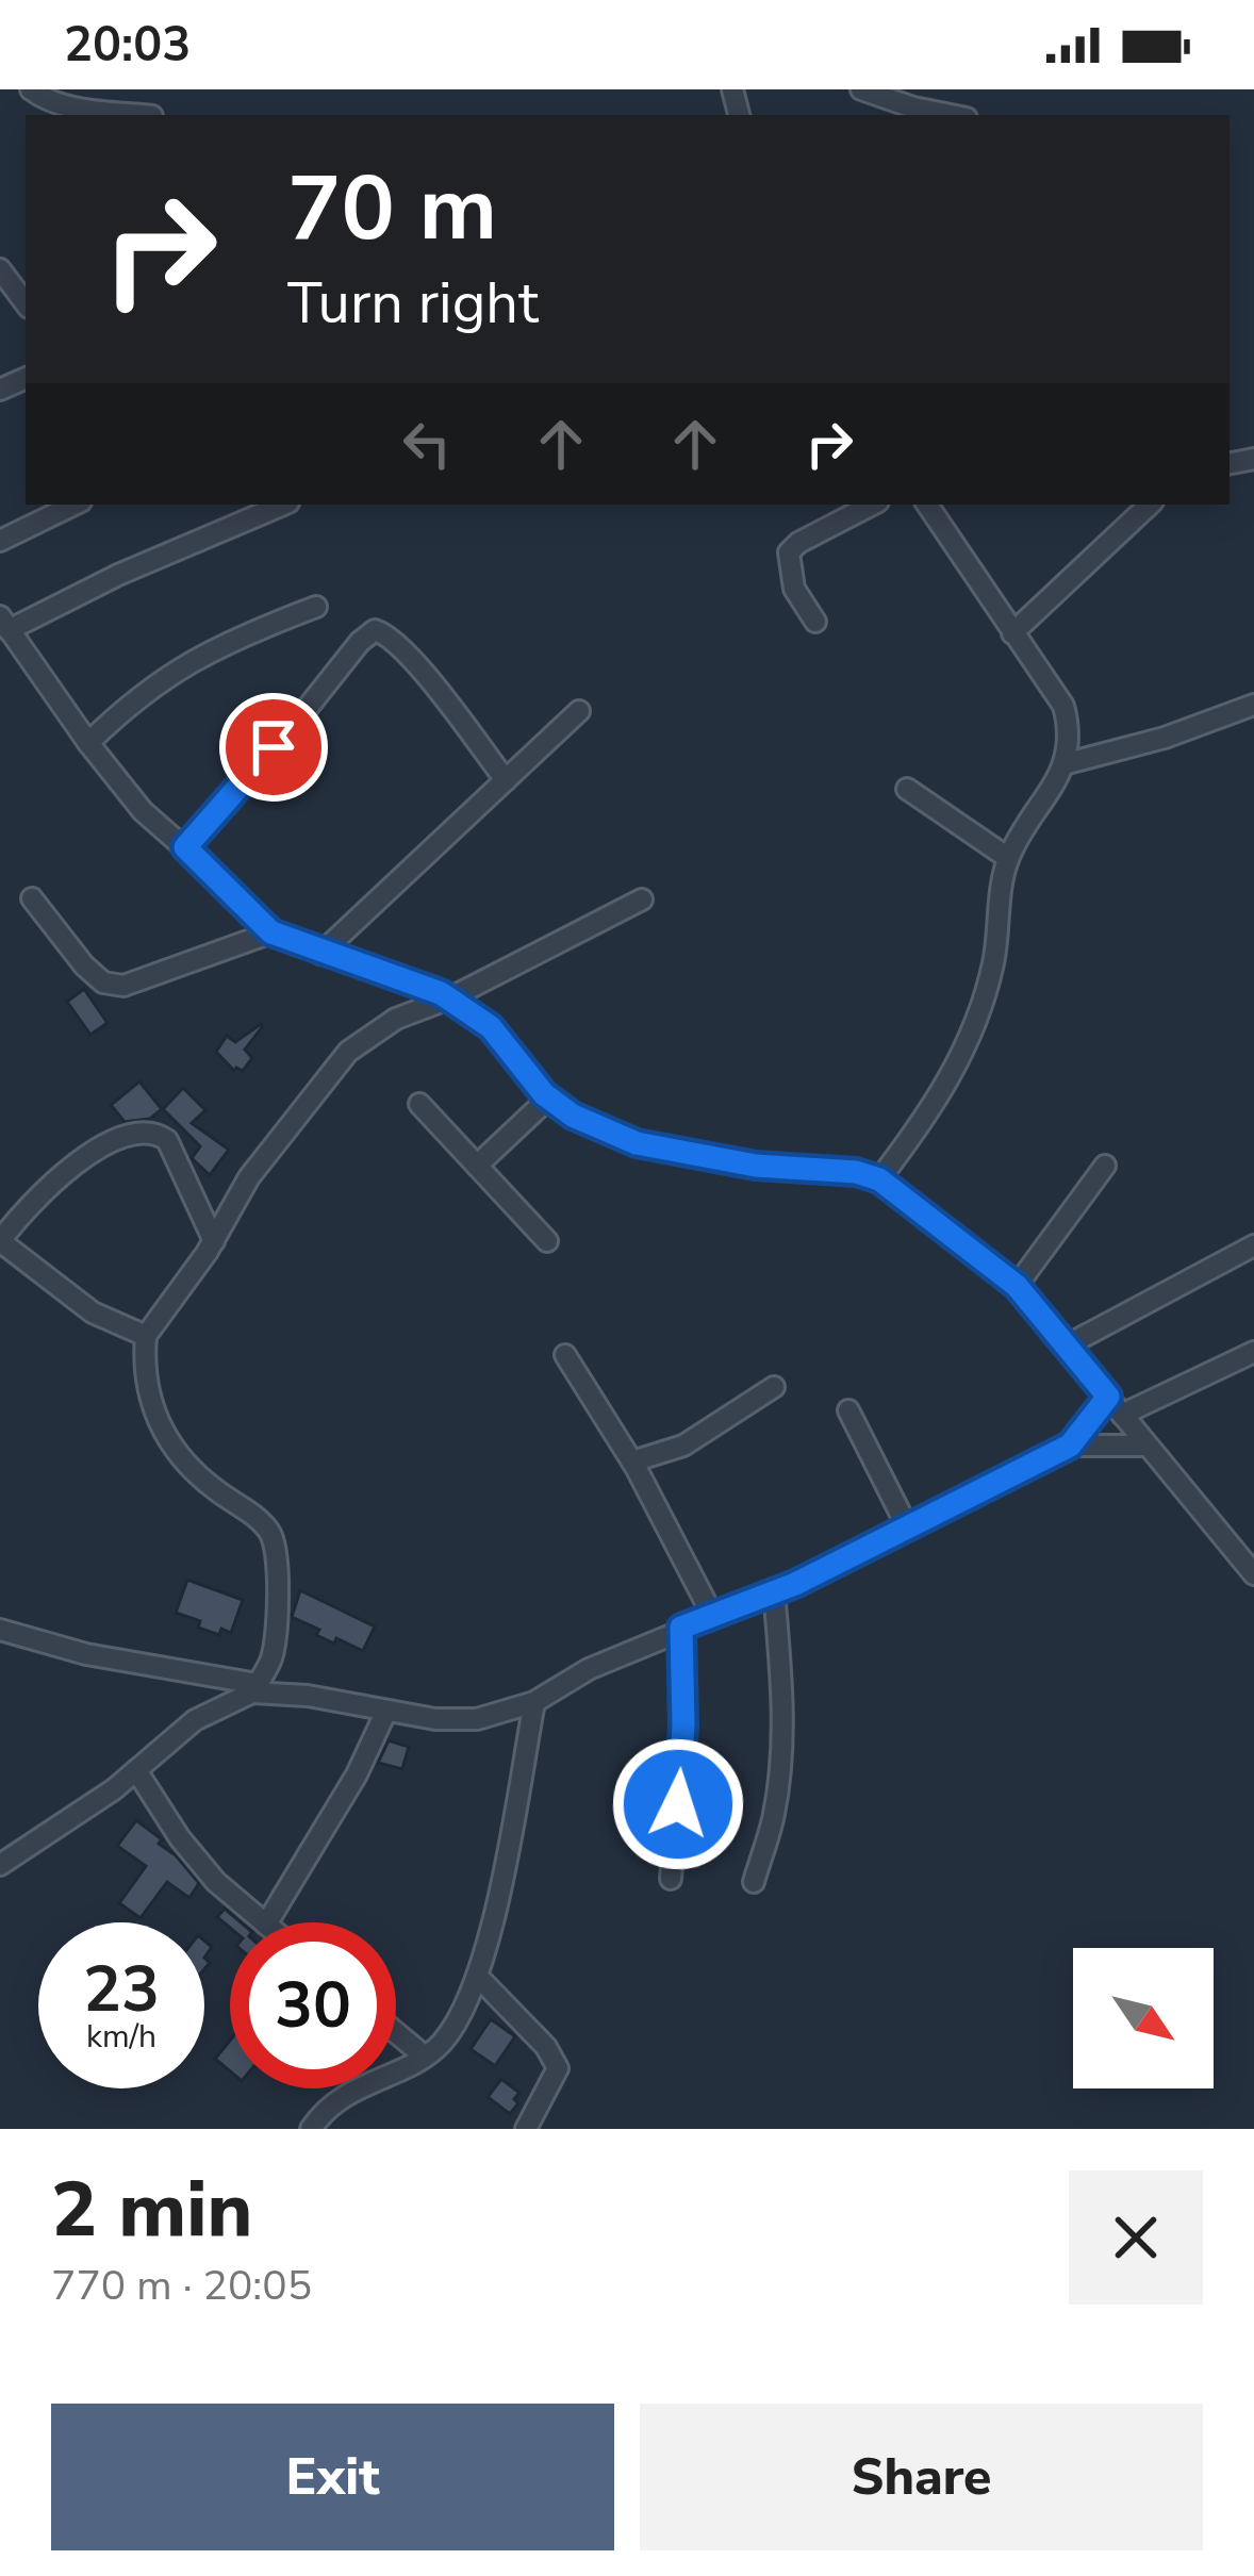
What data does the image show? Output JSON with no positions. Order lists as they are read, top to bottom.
{
  "north": "bottom right",
  "page": {
    "status": "20:03",
    "turn": ["70 m", "Turn right"],
    "speed": "23 km/h",
    "limit": "30",
    "heading": ["2 min", "770 m · 20:05"],
    "buttons": ["Exit", "Share"]
  }
}
